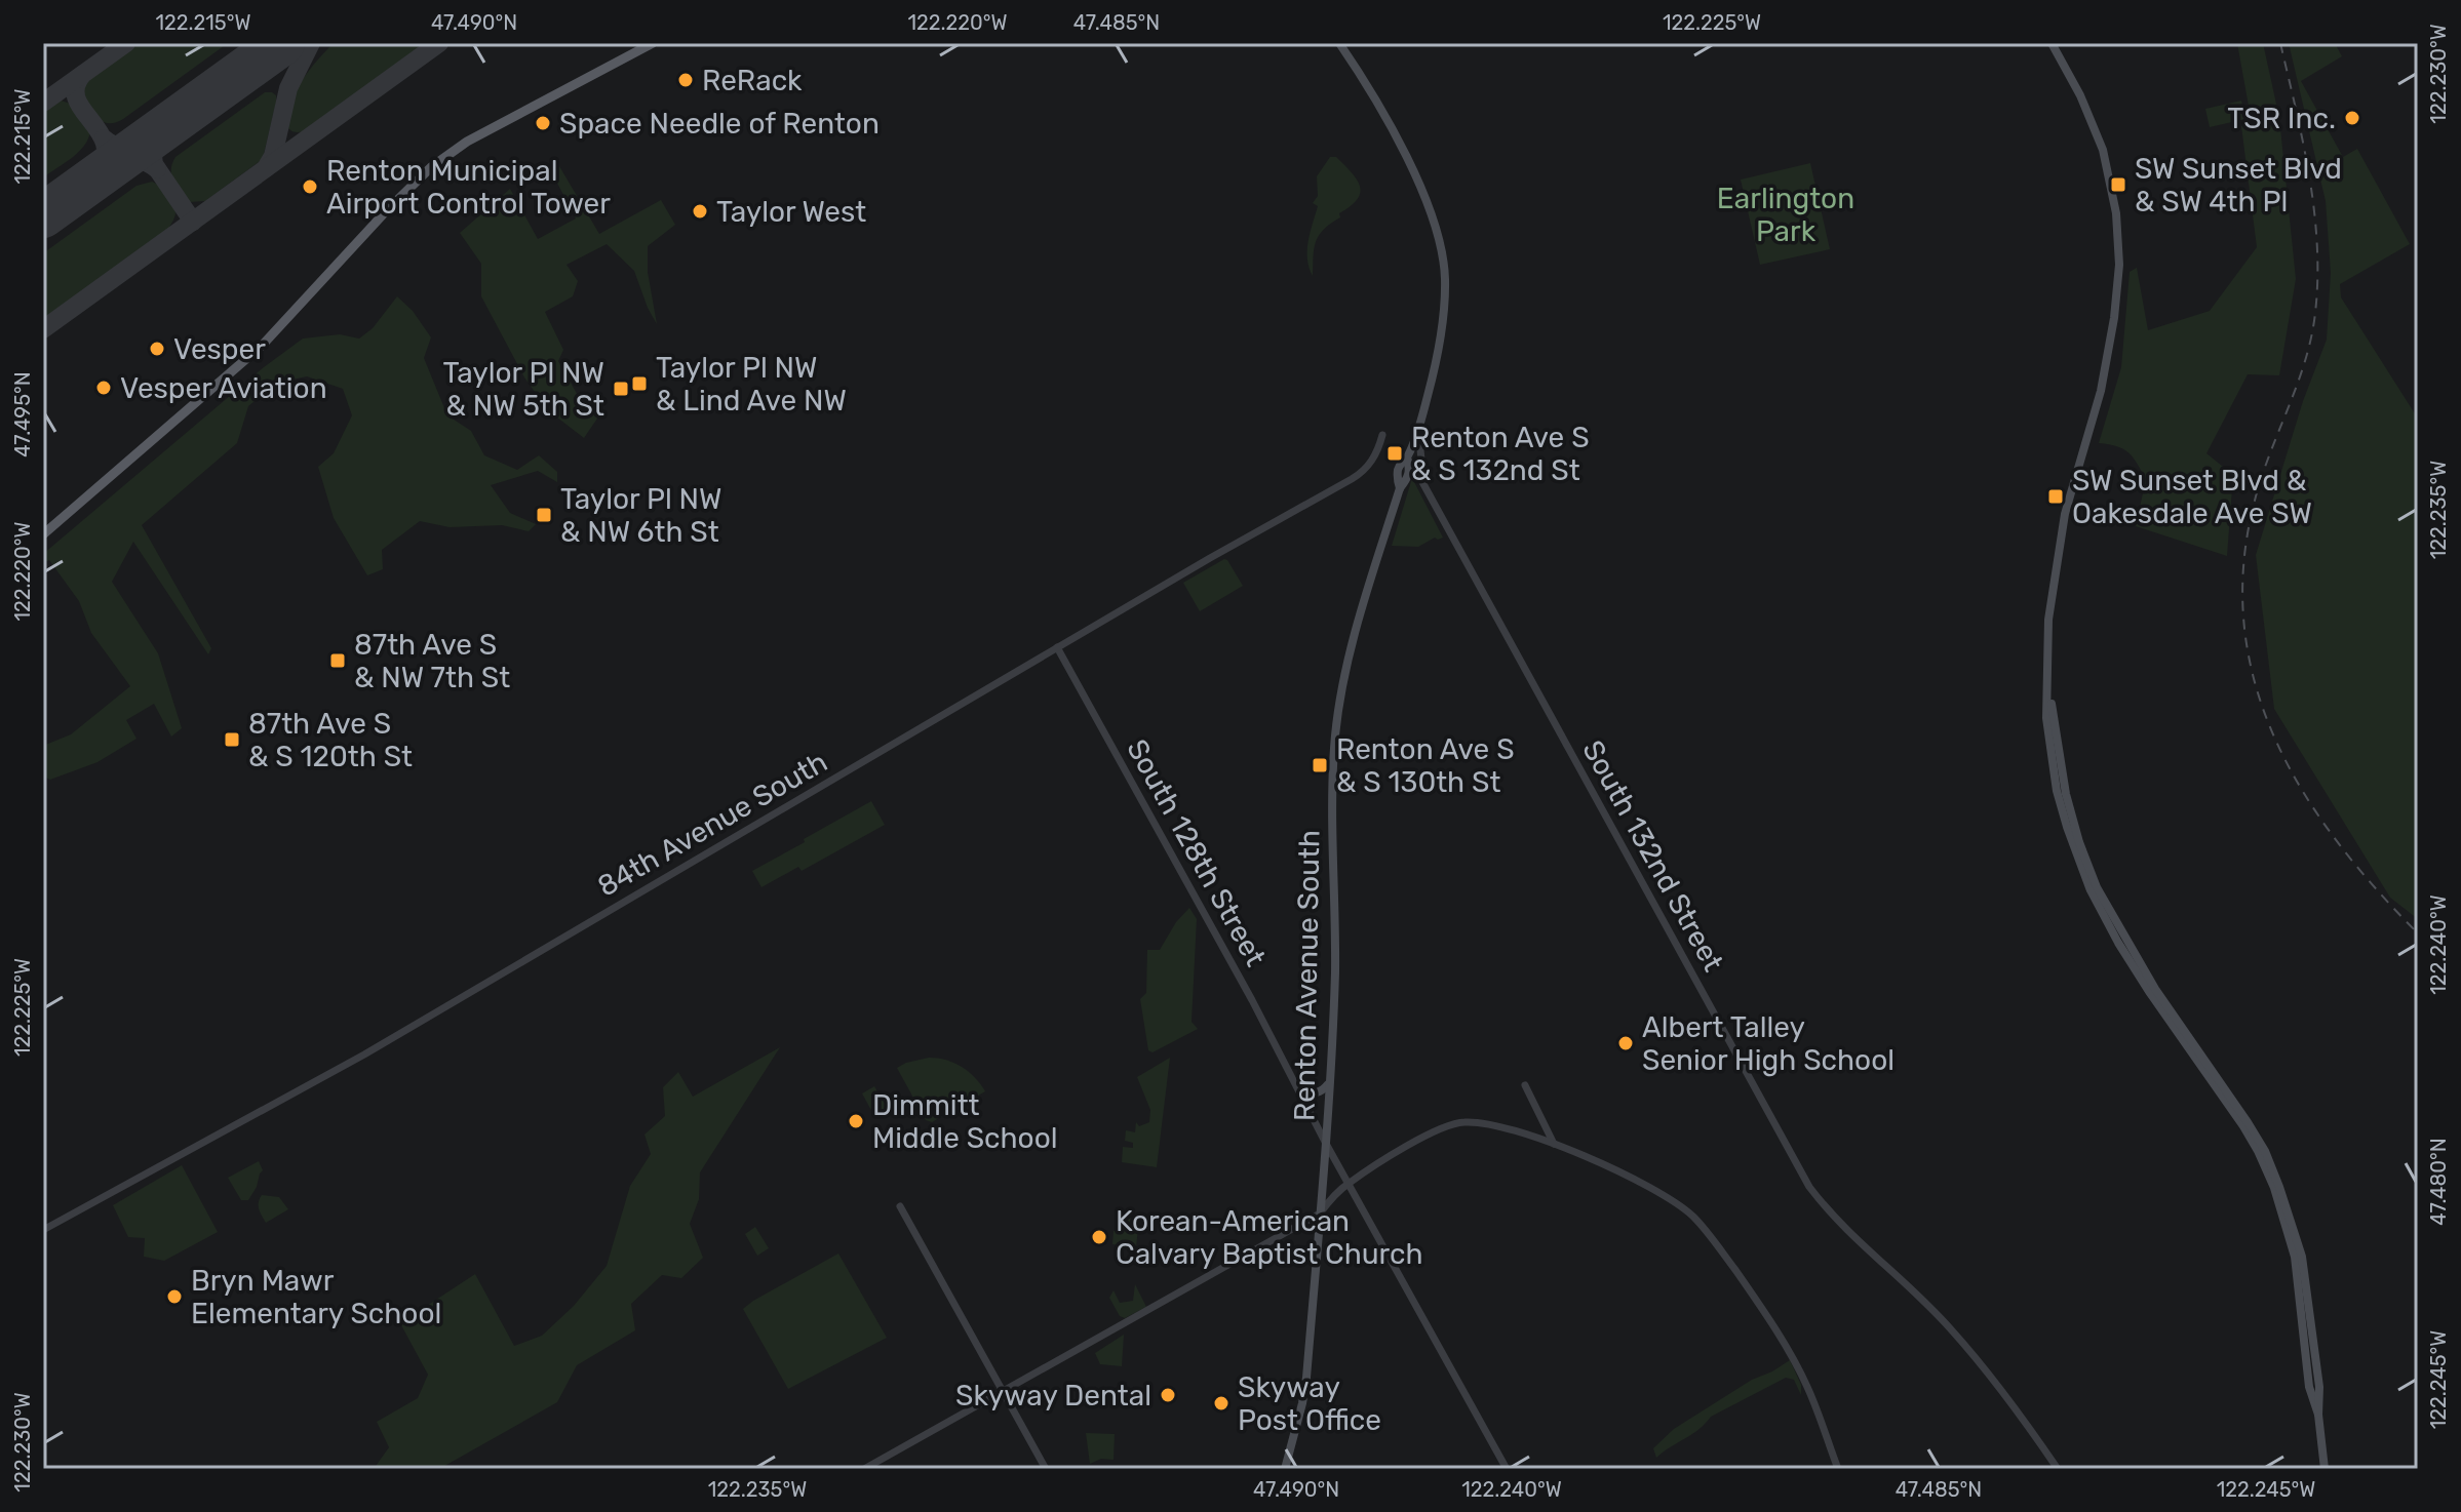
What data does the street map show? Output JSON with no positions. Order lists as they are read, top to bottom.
{
  "streets": {
    "main road": ["Renton Avenue South"],
    "street": ["84th Avenue South", "South 128th Street", "South 132nd Street"]
  },
  "crossings": [
    ["84th Avenue South", "South 128th Street"],
    ["South 128th Street", "Renton Avenue South"],
    ["South 132nd Street", "Renton Avenue South"]
  ],
  "parks": ["Earlington Park"],
  "places": {
    "other": [
      "ReRack",
      "TSR Inc.",
      "Space Needle of Renton",
      "Renton Municipal Airport Control Tower",
      "Taylor West",
      "Vesper",
      "Vesper Aviation",
      "Albert Talley Senior High School",
      "Dimmitt Middle School",
      "Korean-American Calvary Baptist Church",
      "Bryn Mawr Elementary School",
      "Skyway Dental",
      "Skyway Post Office"
    ],
    "transit": [
      "SW Sunset Blvd & SW 4th Pl",
      "Taylor Pl NW & Lind Ave NW",
      "Taylor Pl NW & NW 5th St",
      "Renton Ave S & S 132nd St",
      "SW Sunset Blvd & Oakesdale Ave SW",
      "Taylor Pl NW & NW 6th St",
      "87th Ave S & NW 7th St",
      "87th Ave S & S 120th St",
      "Renton Ave S & S 130th St"
    ]
  },
  "coordinates": [
    "122.215°W",
    "47.490°N",
    "122.220°W",
    "47.485°N",
    "122.225°W",
    "122.230°W",
    "47.495°N",
    "122.235°W",
    "122.240°W",
    "47.480°N",
    "122.245°W"
  ]
}
